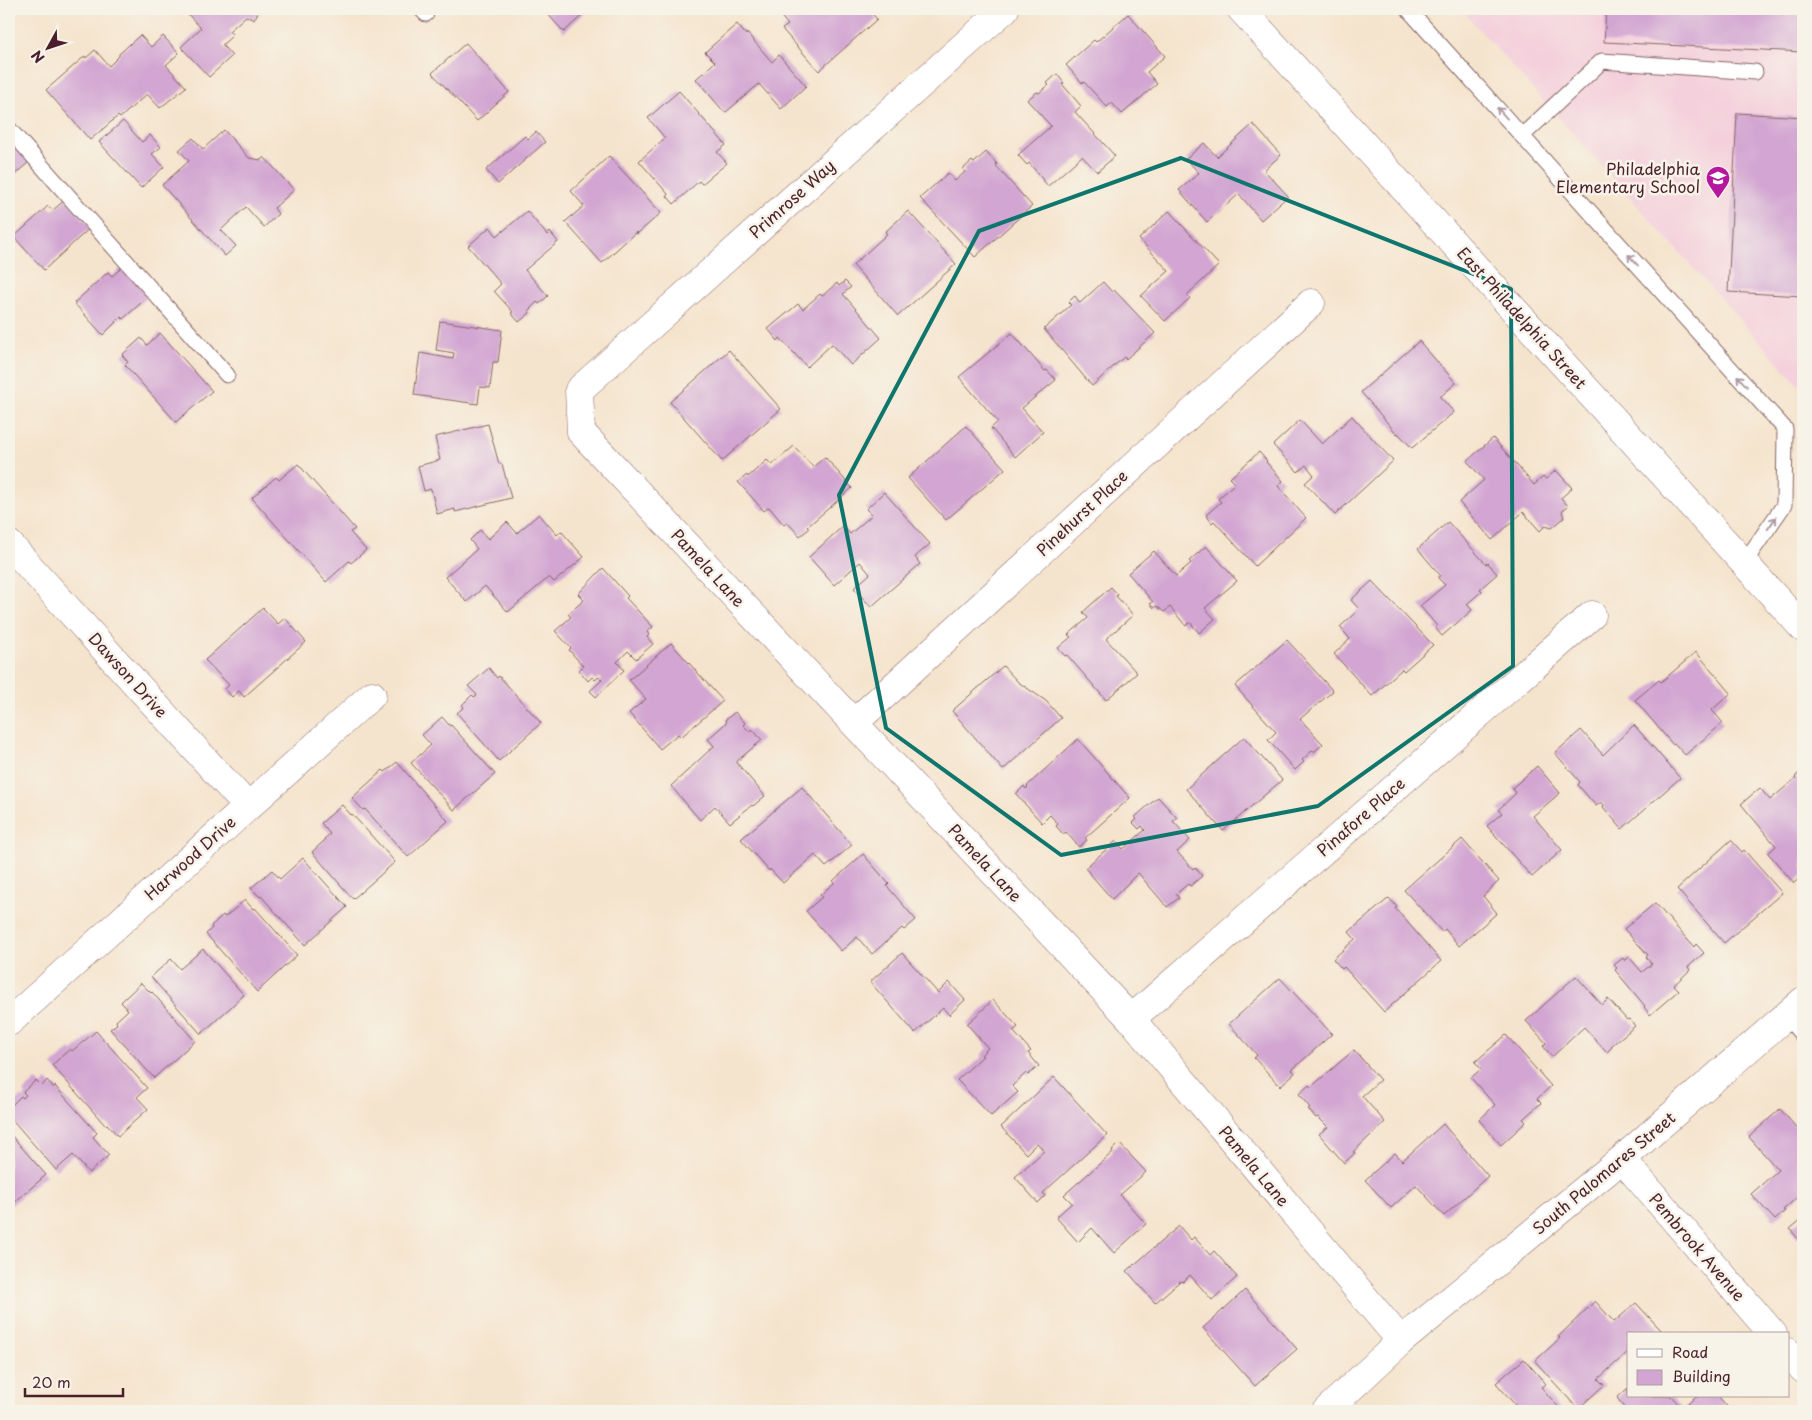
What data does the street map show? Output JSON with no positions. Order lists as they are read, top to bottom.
{
  "streets": {
    "street": [
      "Primrose Way",
      "East Philadelphia Street",
      "Pinehurst Place",
      "Pamela Lane",
      "Dawson Drive",
      "Pinafore Place",
      "Harwood Drive",
      "South Palomares Street",
      "Pembrook Avenue"
    ]
  },
  "crossings": [
    ["Primrose Way", "Pamela Lane"],
    ["Pinehurst Place", "Pamela Lane"],
    ["Pamela Lane", "Pinafore Place"],
    ["Pamela Lane", "South Palomares Street"],
    ["Dawson Drive", "Harwood Drive"],
    ["South Palomares Street", "Pembrook Avenue"]
  ],
  "places": {
    "school or university": ["Philadelphia Elementary School"]
  },
  "legend": ["Road", "Building"],
  "scale_bar": "20 m",
  "north": "bottom left"
}
